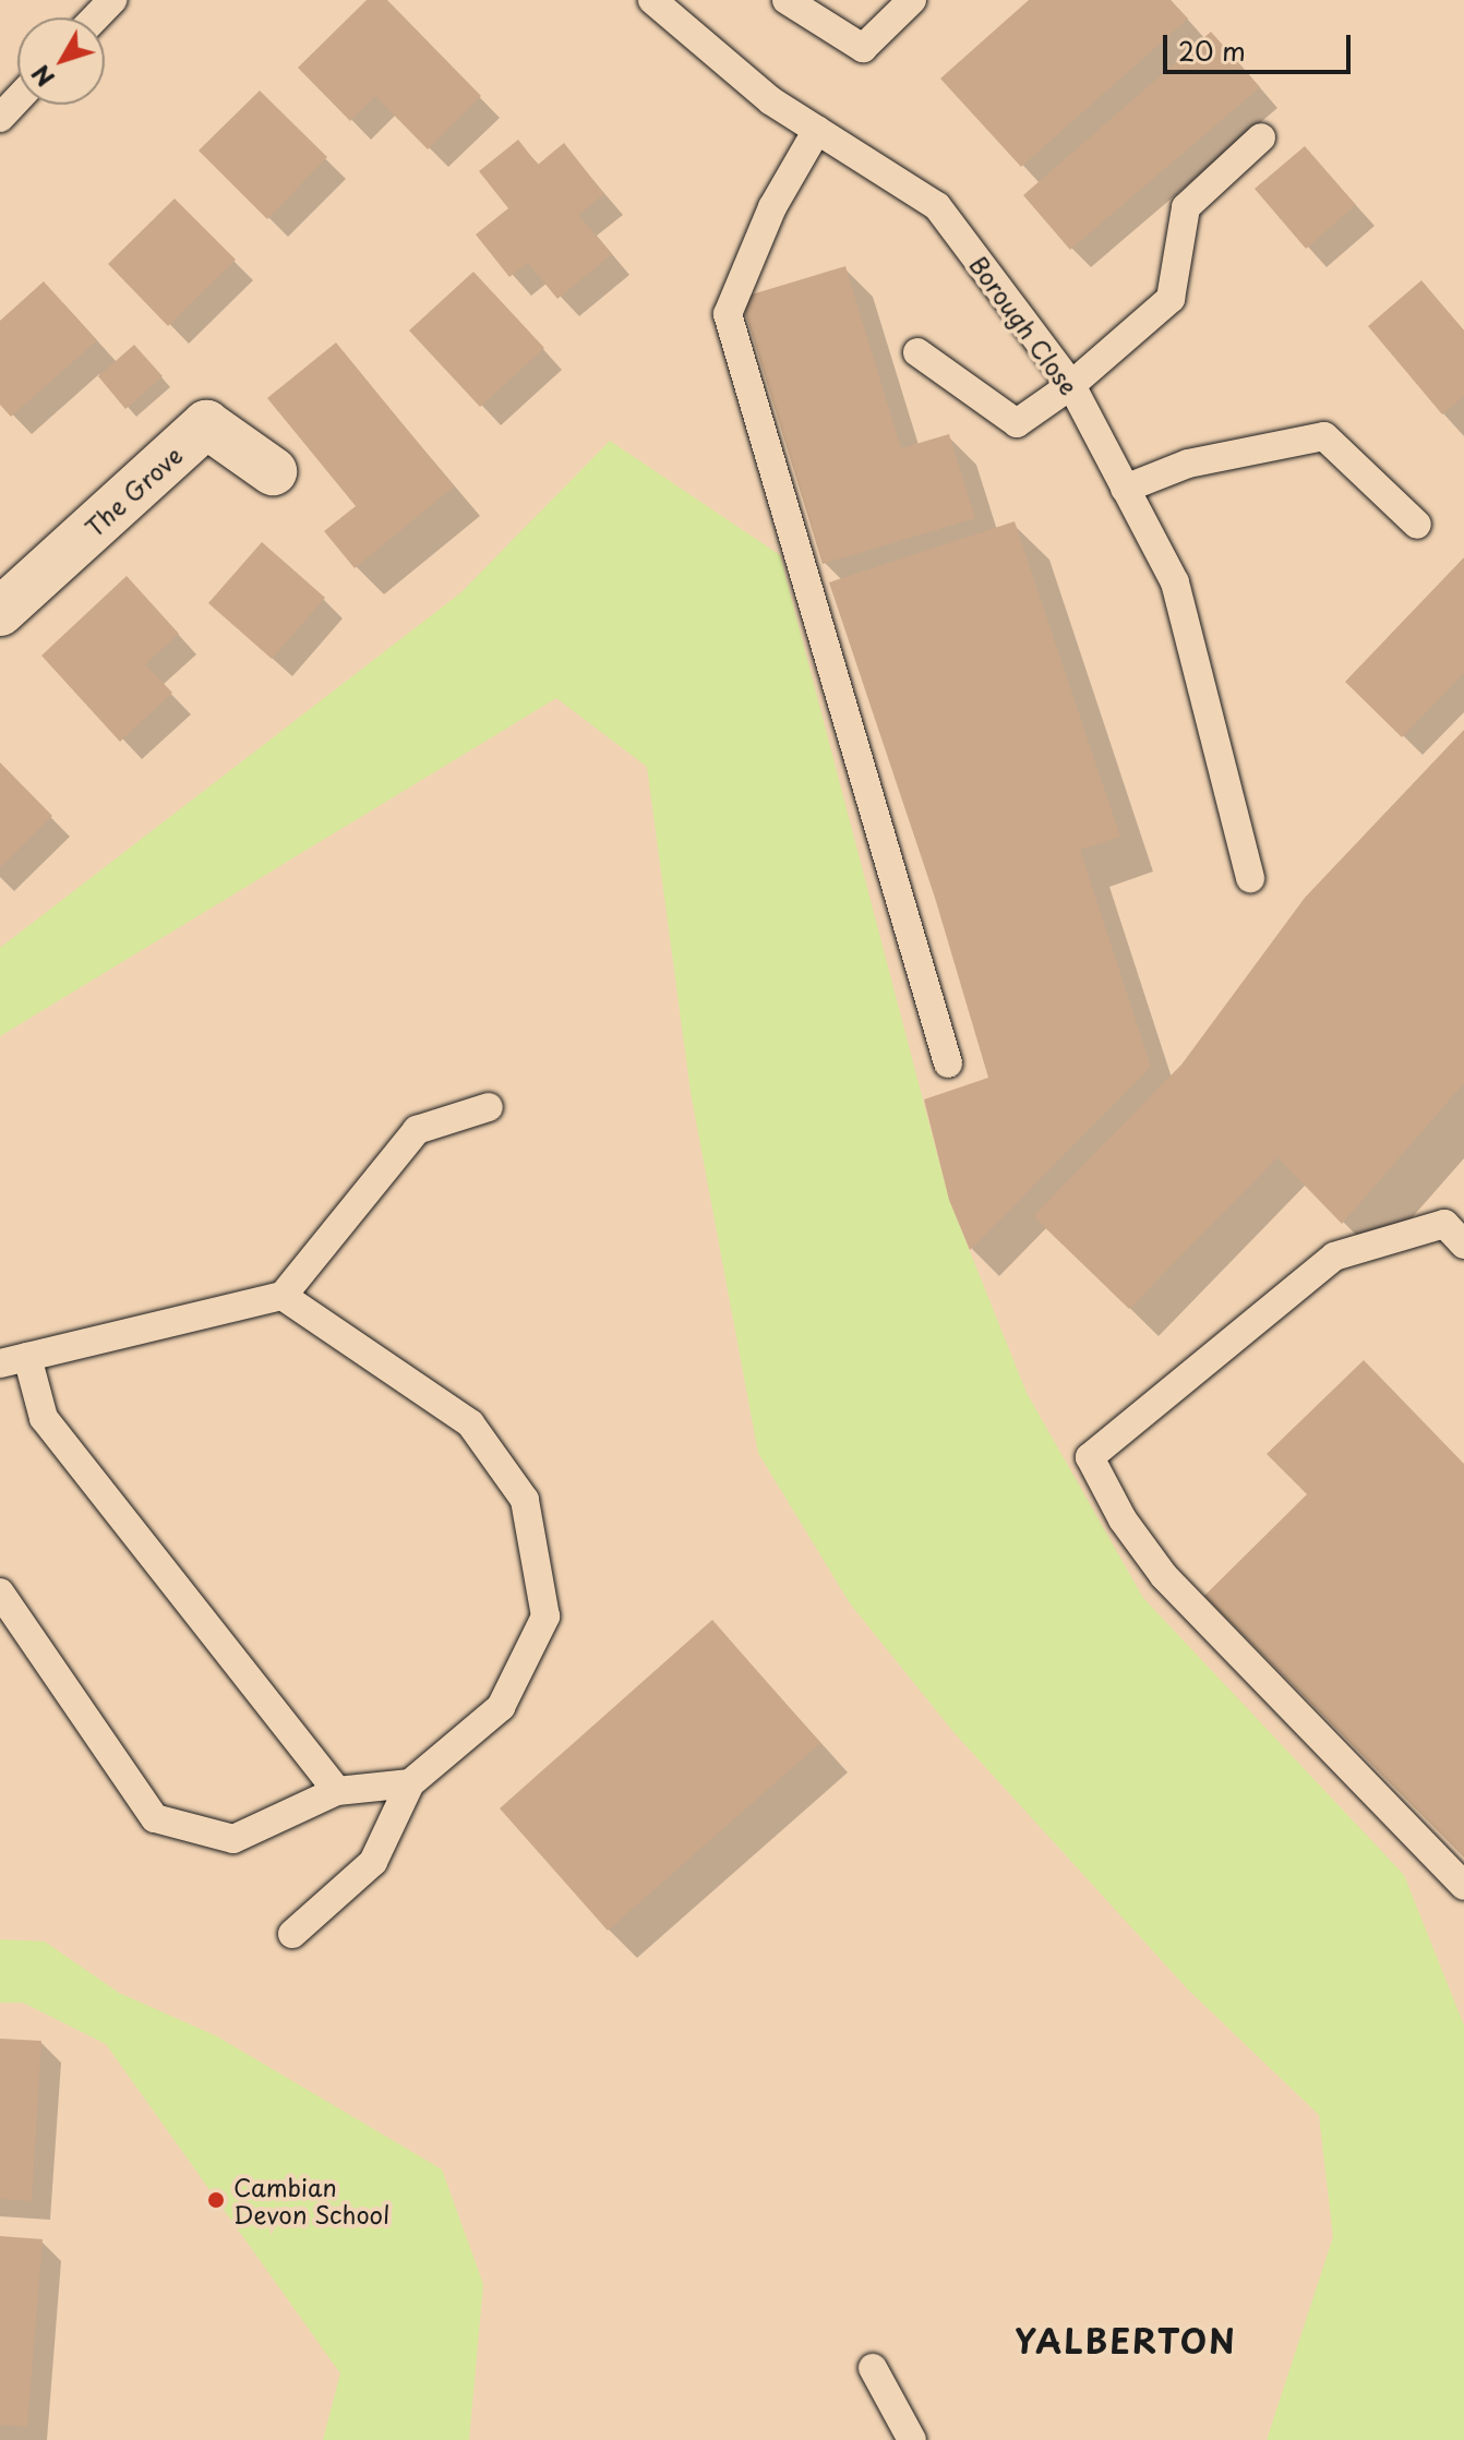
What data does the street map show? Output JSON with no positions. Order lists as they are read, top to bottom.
{
  "streets": {
    "street": ["The Grove"],
    "lane": ["Borough Close"]
  },
  "districts": ["YALBERTON"],
  "places": ["Cambian Devon School"],
  "scale_bar": "20 m",
  "north": "bottom left"
}
